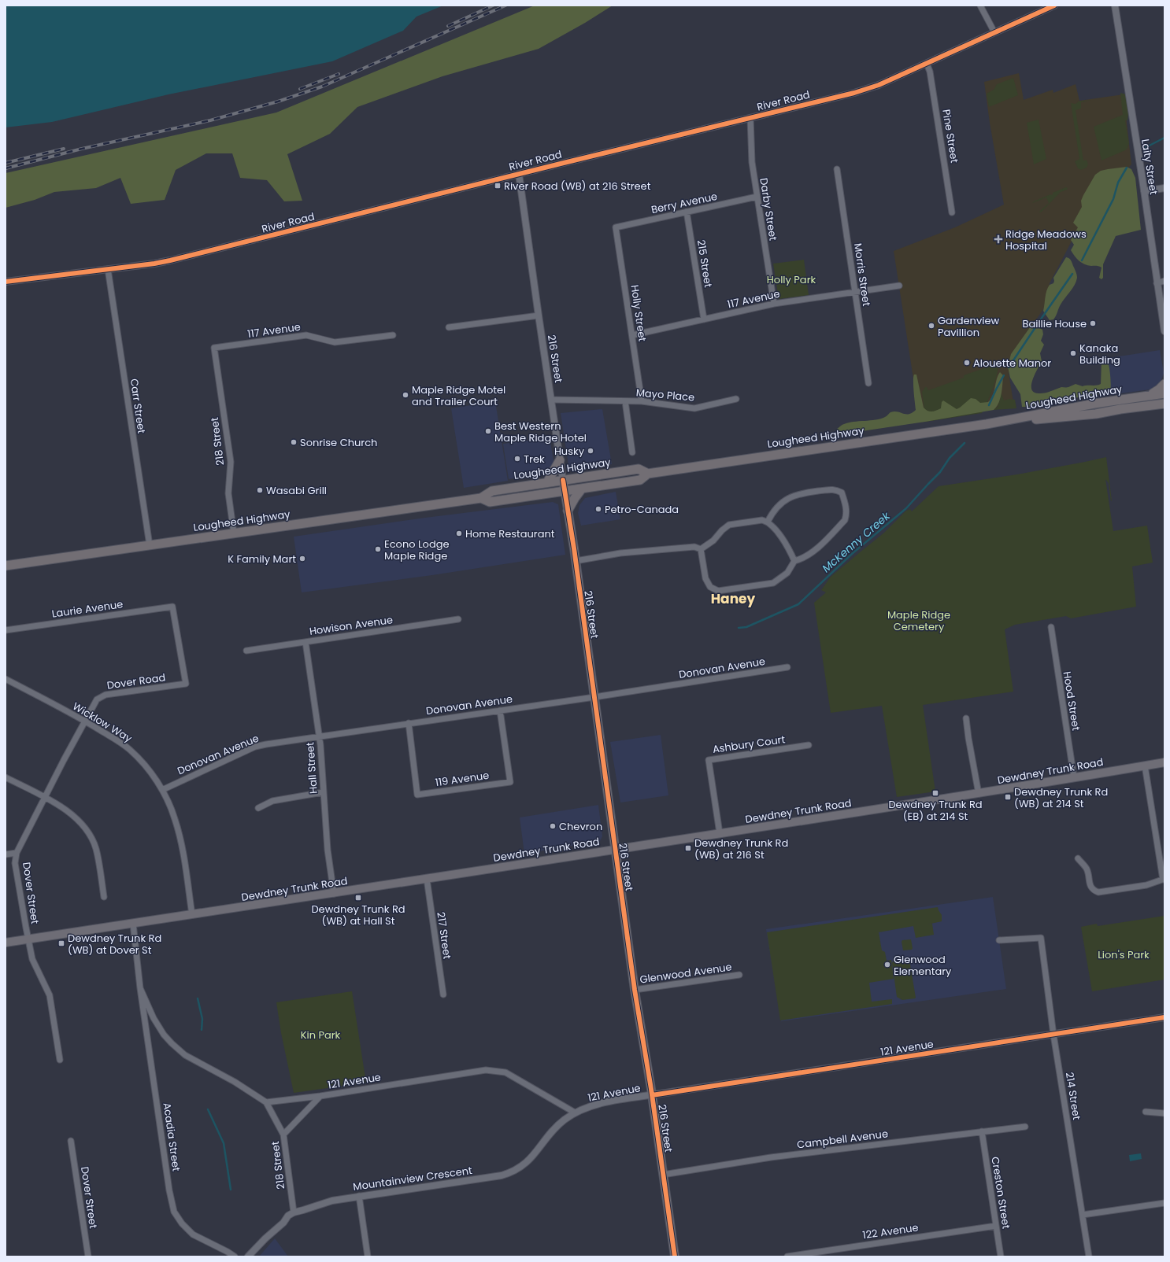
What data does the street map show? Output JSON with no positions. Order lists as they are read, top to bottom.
{
  "streets": {
    "highway": ["Lougheed Highway"],
    "main road": ["216 Street", "Dewdney Trunk Road"],
    "street": [
      "River Road",
      "Pine Street",
      "Laity Street",
      "Berry Avenue",
      "Darby Street",
      "215 Street",
      "Morris Street",
      "117 Avenue",
      "Holly Street",
      "Mayo Place",
      "Carr Street",
      "218 Street",
      "Laurie Avenue",
      "Howison Avenue",
      "Donovan Avenue",
      "Dover Road",
      "Hood Street",
      "Wicklow Way",
      "Ashbury Court",
      "Hall Street",
      "119 Avenue",
      "Dover Street",
      "217 Street",
      "Glenwood Avenue",
      "121 Avenue",
      "214 Street",
      "Acadia Street",
      "Campbell Avenue",
      "Mountainview Crescent",
      "Creston Street",
      "122 Avenue"
    ]
  },
  "crossings": [
    ["River Road", "Pine Street"],
    ["River Road", "Darby Street"],
    ["River Road", "216 Street"],
    ["River Road", "Carr Street"],
    ["Berry Avenue", "Darby Street"],
    ["Berry Avenue", "215 Street"],
    ["Berry Avenue", "Holly Street"],
    ["Darby Street", "117 Avenue"],
    ["215 Street", "117 Avenue"],
    ["Morris Street", "117 Avenue"],
    ["117 Avenue", "Holly Street"],
    ["117 Avenue", "218 Street"],
    ["Holly Street", "Mayo Place"],
    ["216 Street", "Lougheed Highway"],
    ["216 Street", "Donovan Avenue"],
    ["216 Street", "Dewdney Trunk Road"],
    ["216 Street", "Glenwood Avenue"],
    ["216 Street", "121 Avenue"],
    ["216 Street", "Campbell Avenue"],
    ["Lougheed Highway", "Carr Street"],
    ["Lougheed Highway", "218 Street"],
    ["218 Street", "121 Avenue"],
    ["218 Street", "Acadia Street"],
    ["218 Street", "Mountainview Crescent"],
    ["Laurie Avenue", "Dover Road"],
    ["Howison Avenue", "Hall Street"],
    ["Donovan Avenue", "Wicklow Way"],
    ["Donovan Avenue", "Hall Street"],
    ["Donovan Avenue", "119 Avenue"],
    ["Dover Road", "Wicklow Way"],
    ["Dover Road", "Dover Street"],
    ["Hood Street", "Dewdney Trunk Road"],
    ["Wicklow Way", "Dewdney Trunk Road"],
    ["Wicklow Way", "Dover Street"],
    ["Ashbury Court", "Dewdney Trunk Road"],
    ["Hall Street", "Dewdney Trunk Road"],
    ["Dewdney Trunk Road", "Dover Street"],
    ["Dewdney Trunk Road", "217 Street"],
    ["Dewdney Trunk Road", "Acadia Street"],
    ["121 Avenue", "214 Street"],
    ["121 Avenue", "Acadia Street"],
    ["121 Avenue", "Mountainview Crescent"],
    ["Campbell Avenue", "Creston Street"],
    ["Creston Street", "122 Avenue"]
  ],
  "districts": ["Haney"],
  "water": ["McKenny Creek"],
  "parks": [
    "Holly Park",
    "Maple Ridge Cemetery",
    "Lion's Park",
    "Kin Park"
  ],
  "places": {
    "transit": [
      "River Road (WB) at 216 Street",
      "Dewdney Trunk Rd (EB) at 214 St",
      "Dewdney Trunk Rd (WB) at 214 St",
      "Dewdney Trunk Rd (WB) at 216 St",
      "Dewdney Trunk Rd (WB) at Hall St",
      "Dewdney Trunk Rd (WB) at Dover St"
    ],
    "health": ["Ridge Meadows Hospital"],
    "other": [
      "Baillie House",
      "Gardenview Pavillion",
      "Kanaka Building",
      "Alouette Manor",
      "Maple Ridge Motel and Trailer Court",
      "Best Western Maple Ridge Hotel",
      "Sonrise Church",
      "Husky",
      "Trek",
      "Wasabi Grill",
      "Petro-Canada",
      "Home Restaurant",
      "Econo Lodge Maple Ridge",
      "K Family Mart",
      "Chevron",
      "Glenwood Elementary"
    ]
  }
}
